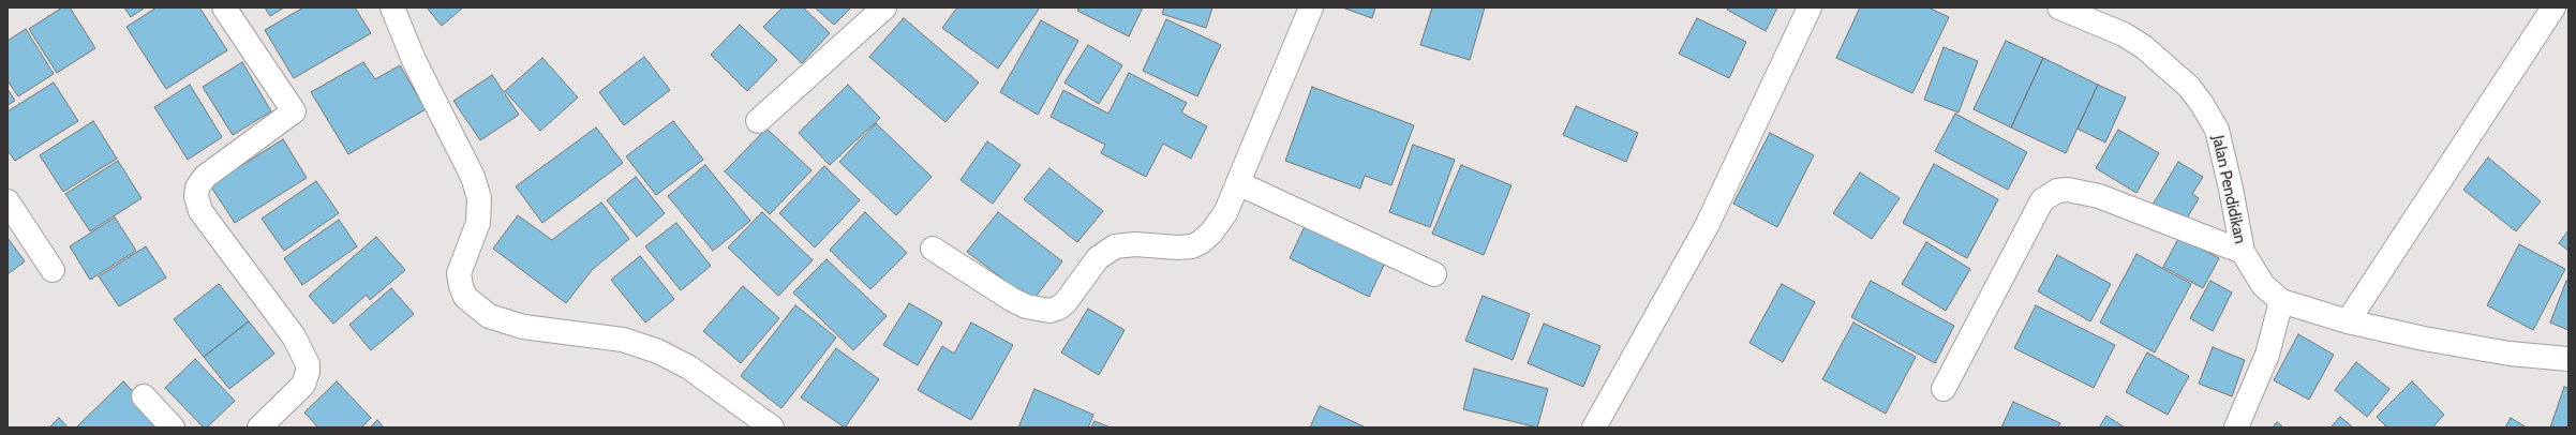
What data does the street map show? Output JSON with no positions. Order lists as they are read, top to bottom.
{
  "streets": {
    "street": ["Jalan Pendidikan"]
  }
}
